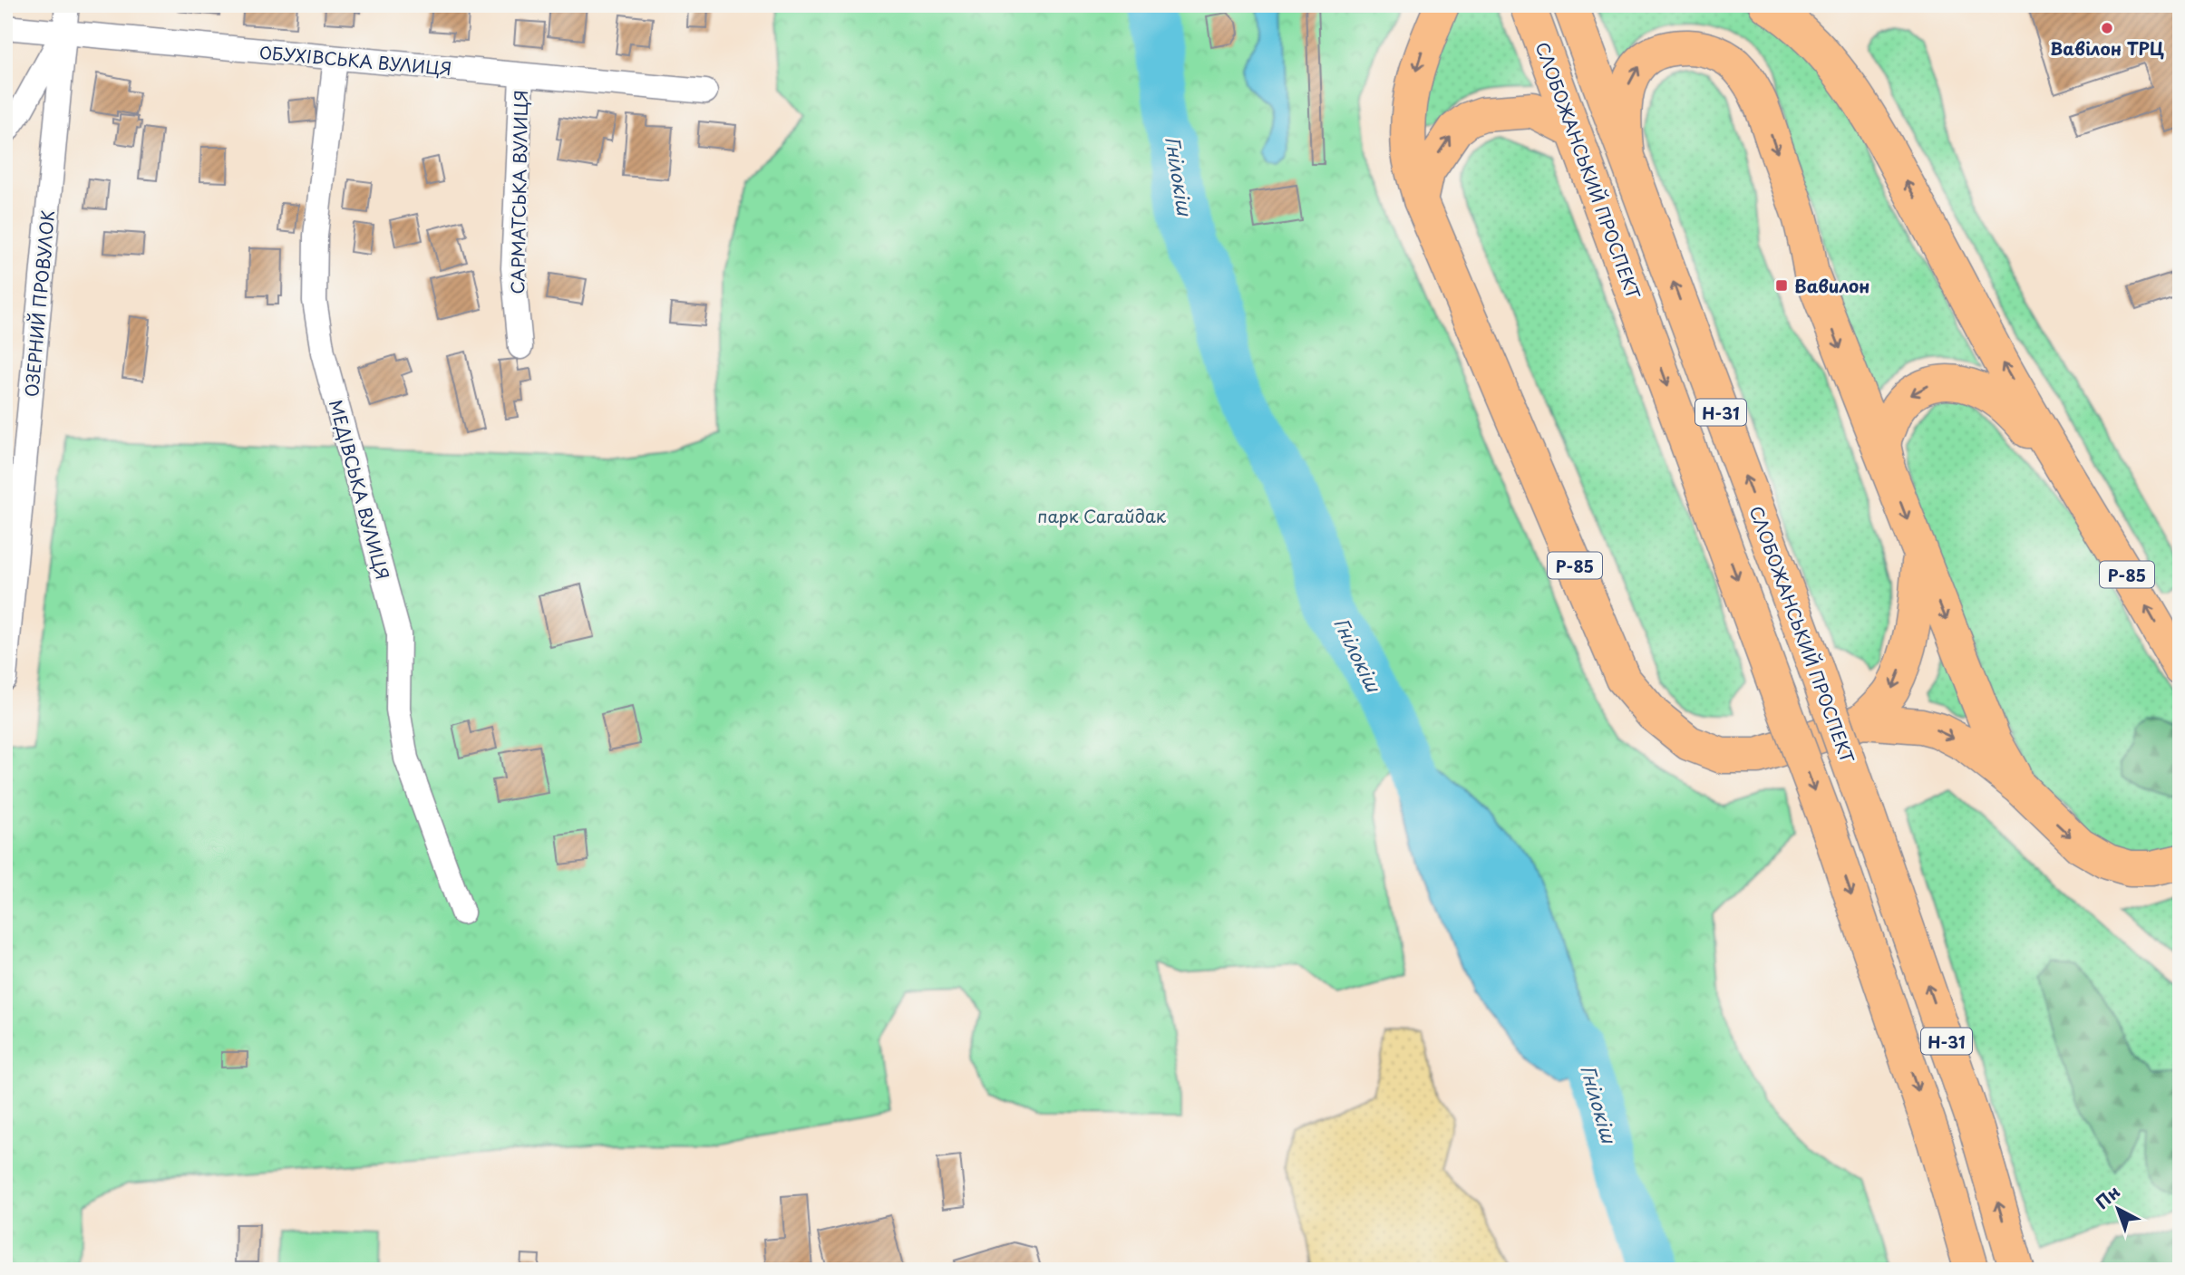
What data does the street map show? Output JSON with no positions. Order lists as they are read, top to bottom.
{
  "streets": {
    "main road": ["СЛОБОЖАНСЬКИЙ ПРОСПЕКТ", "Н-31", "Р-85"],
    "street": [
      "ОБУХІВСЬКА ВУЛИЦЯ",
      "САРМАТСЬКА ВУЛИЦЯ",
      "ОЗЕРНИЙ ПРОВУЛОК",
      "МЕДІВСЬКА ВУЛИЦЯ"
    ]
  },
  "crossings": [
    ["ОБУХІВСЬКА ВУЛИЦЯ", "САРМАТСЬКА ВУЛИЦЯ"],
    ["ОБУХІВСЬКА ВУЛИЦЯ", "ОЗЕРНИЙ ПРОВУЛОК"],
    ["ОБУХІВСЬКА ВУЛИЦЯ", "МЕДІВСЬКА ВУЛИЦЯ"],
    ["СЛОБОЖАНСЬКИЙ ПРОСПЕКТ", "Р-85"]
  ],
  "water": ["Гнілокіш"],
  "parks": ["парк Сагайдак"],
  "places": {
    "other": ["Вавілон ТРЦ"],
    "transit": ["Вавилон"]
  },
  "north": "top left"
}
